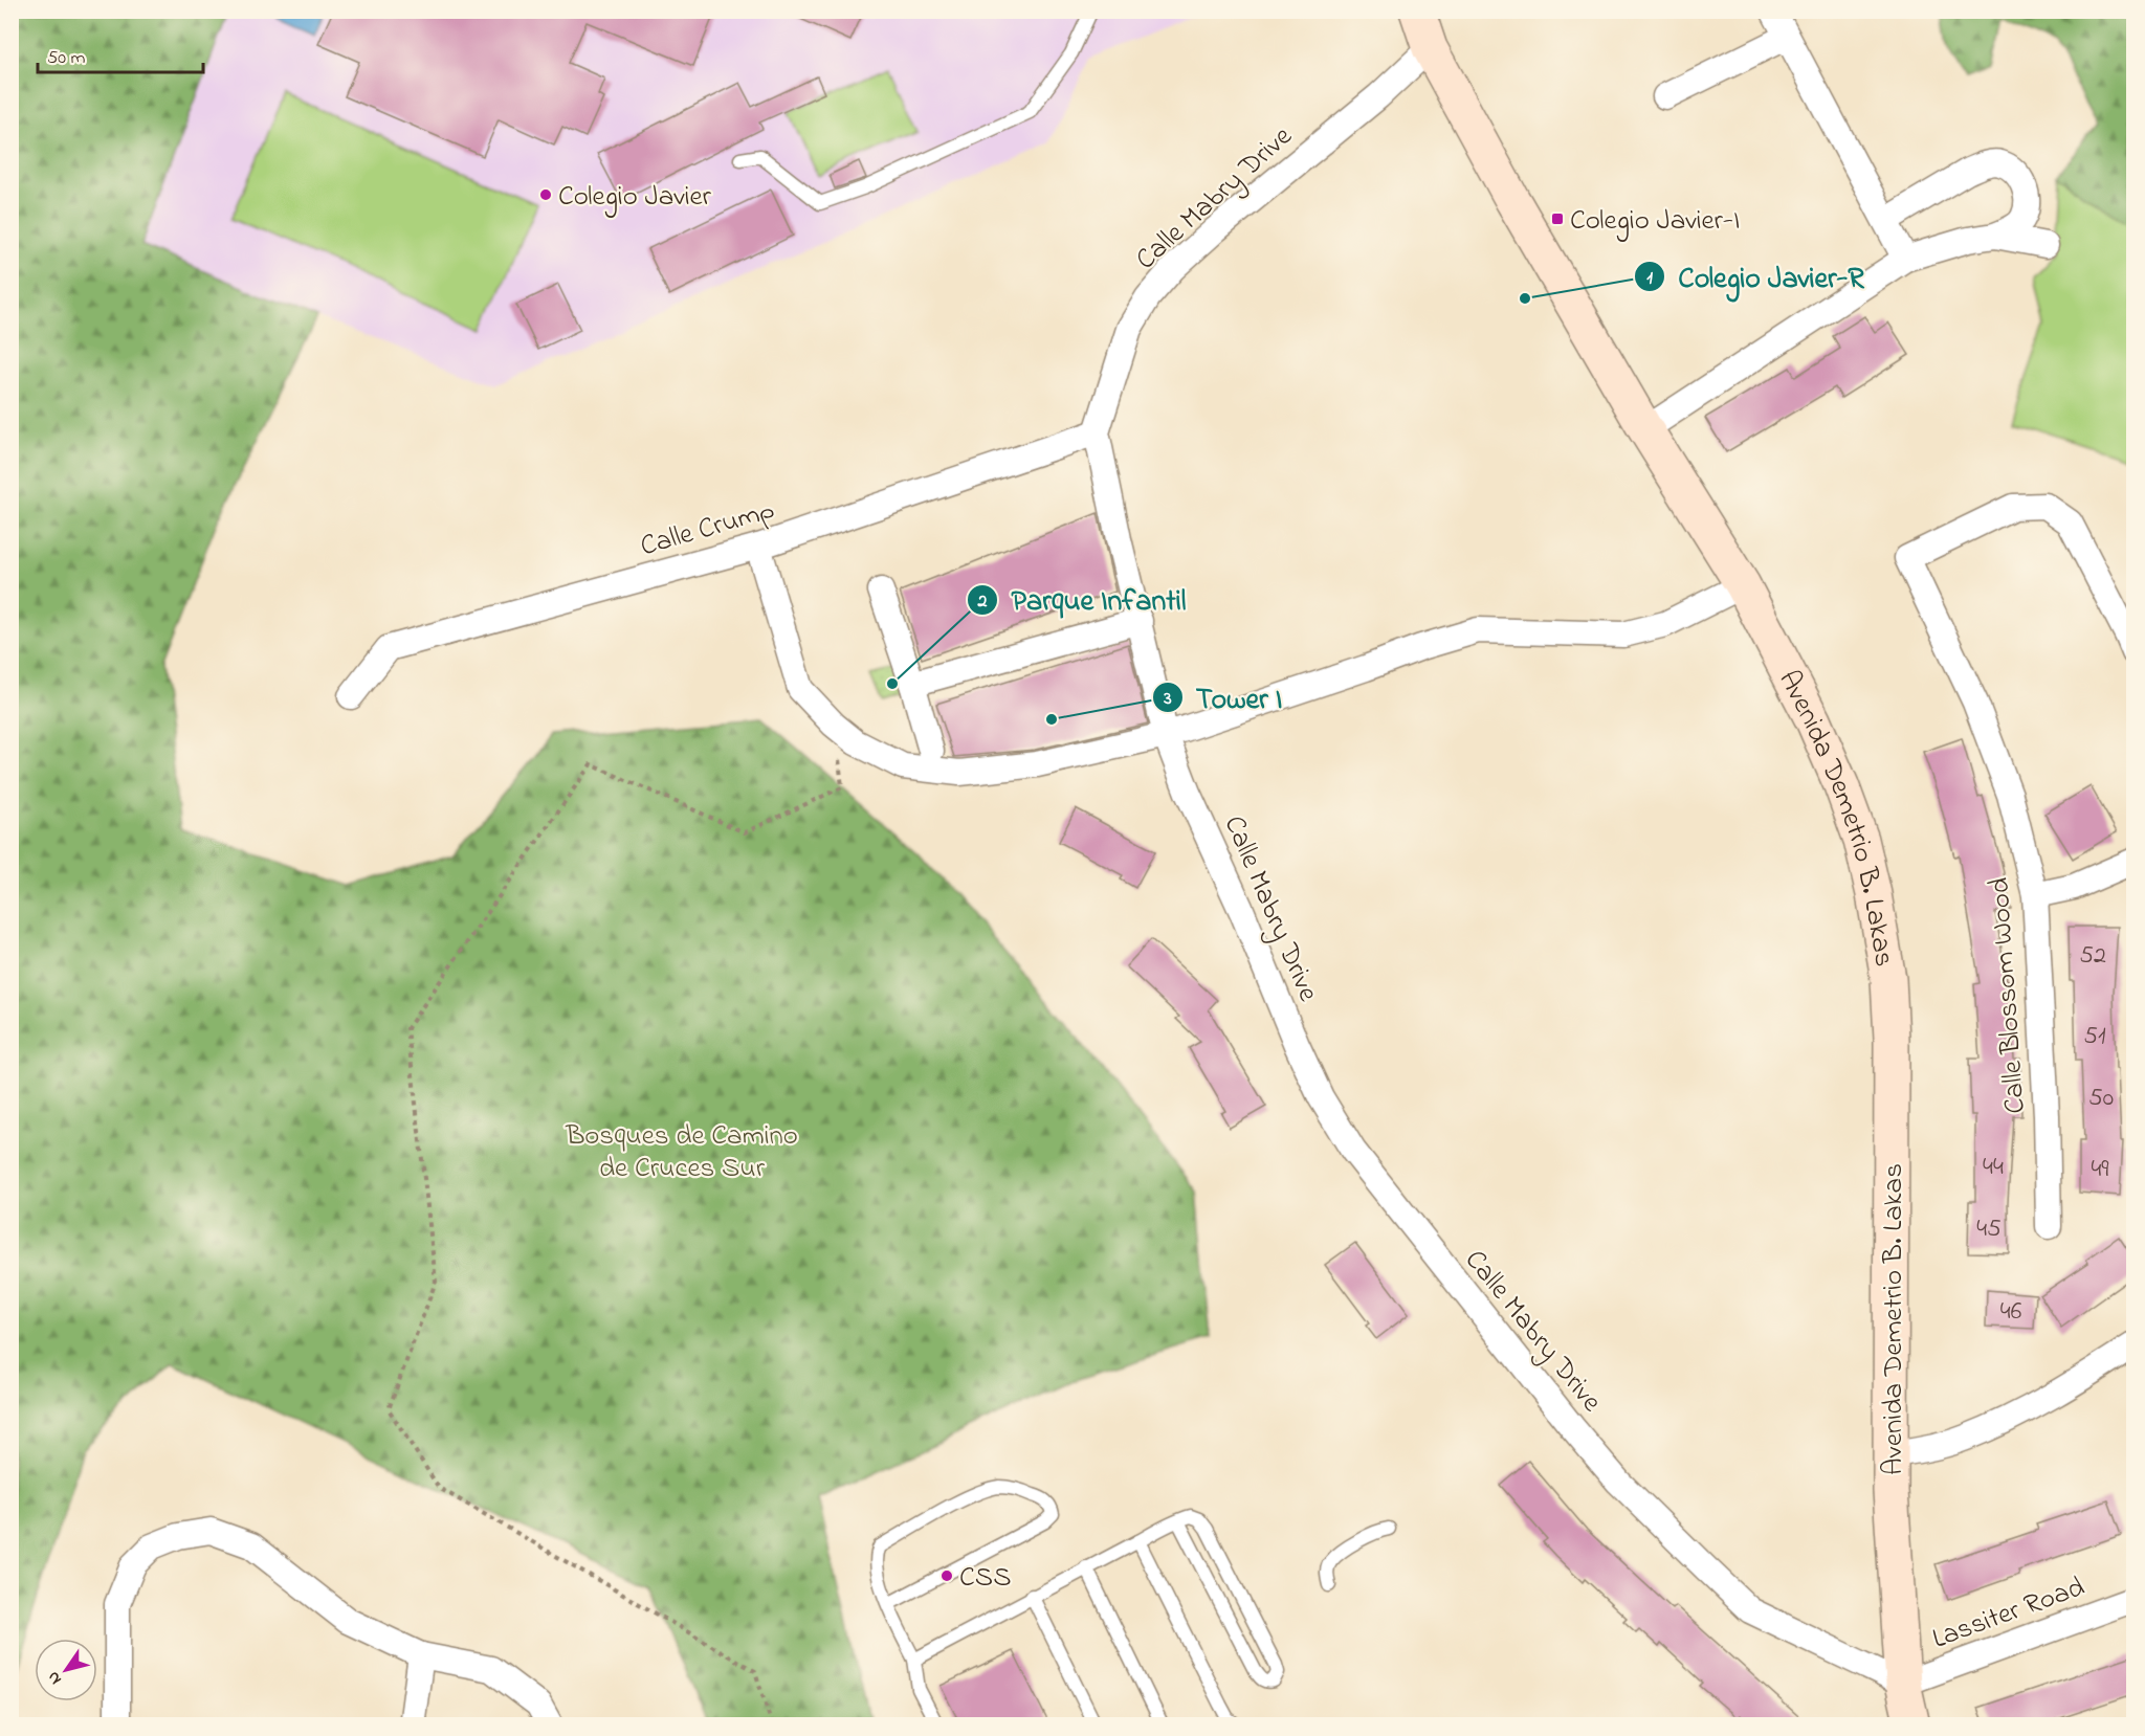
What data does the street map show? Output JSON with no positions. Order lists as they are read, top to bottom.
{
  "streets": {
    "street": [
      "Calle Mabry Drive",
      "Calle Crump",
      "Avenida Demetrio B. Lakas",
      "Calle Blossom Wood",
      "Lassiter Road"
    ]
  },
  "crossings": [
    ["Calle Mabry Drive", "Calle Crump"],
    ["Calle Mabry Drive", "Avenida Demetrio B. Lakas"],
    ["Calle Mabry Drive", "Lassiter Road"],
    ["Avenida Demetrio B. Lakas", "Lassiter Road"]
  ],
  "parks": ["Bosques de Camino de Cruces Sur"],
  "places": {
    "other": [
      "Colegio Javier",
      "Colegio Javier-R",
      "Parque Infantil",
      "Tower I",
      "CSS"
    ],
    "transit": ["Colegio Javier-I"]
  },
  "house_numbers": [
    "52",
    "51",
    "50",
    "44",
    "49",
    "45",
    "46"
  ],
  "scale_bar": "50 m",
  "north": "bottom left"
}
